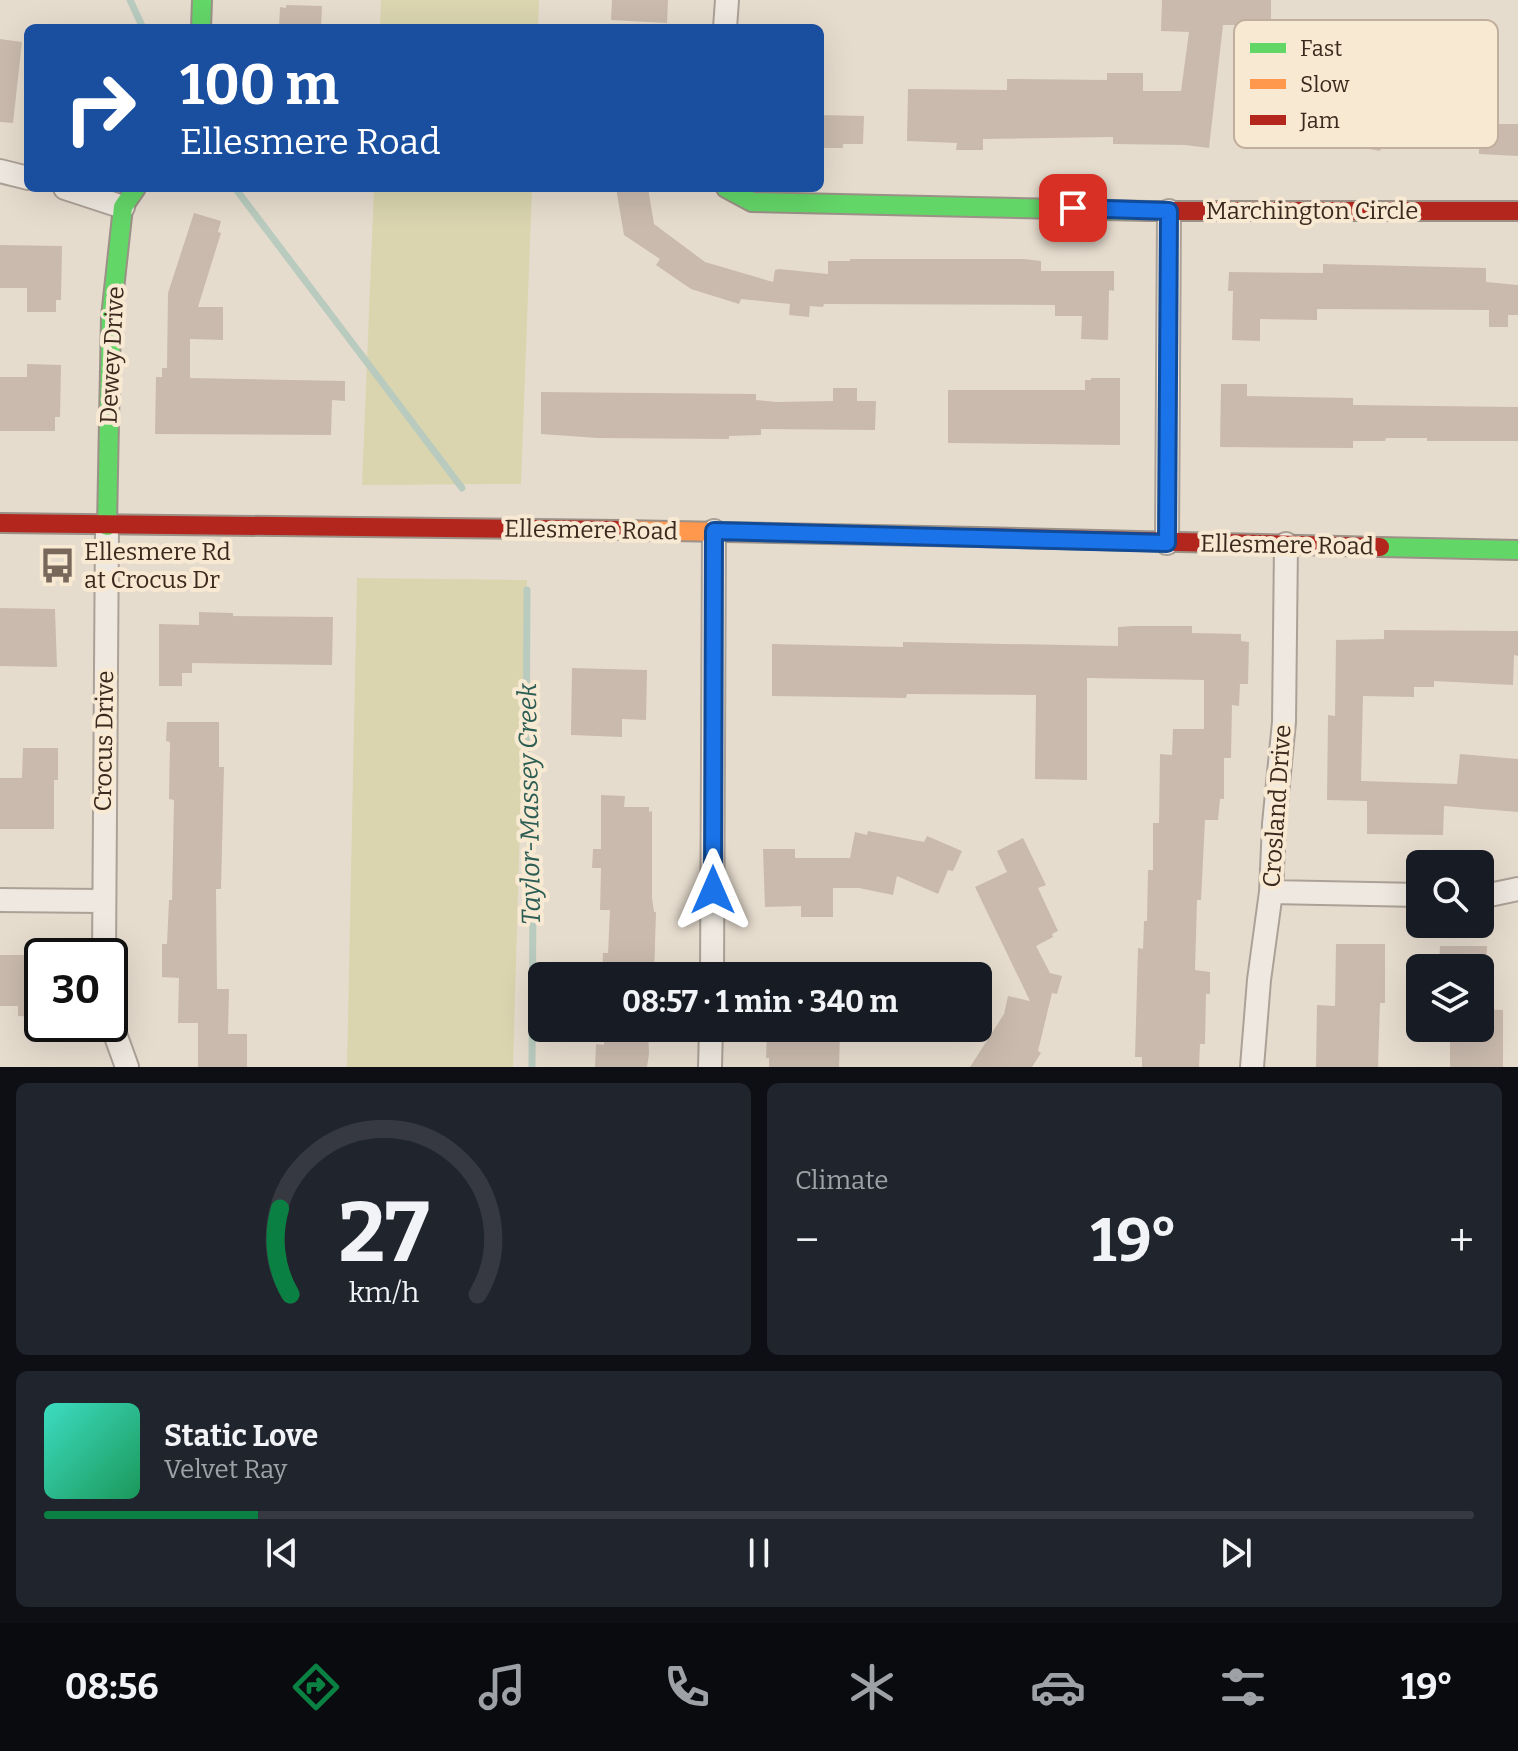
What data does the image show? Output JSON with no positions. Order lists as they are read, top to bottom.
{
  "streets": {
    "main road": ["Marchington Circle", "Dewey Drive", "Ellesmere Road"],
    "street": ["Crocus Drive", "Crosland Drive"]
  },
  "crossings": [
    ["Dewey Drive", "Ellesmere Road"],
    ["Dewey Drive", "Crocus Drive"],
    ["Ellesmere Road", "Crocus Drive"],
    ["Ellesmere Road", "Crosland Drive"]
  ],
  "water": ["Taylor-Massey Creek"],
  "places": {
    "bus stop": ["Ellesmere Rd at Crocus Dr"]
  },
  "legend": ["Fast", "Slow", "Jam"],
  "page": {
    "turn": ["100 m", "Ellesmere Road"],
    "limit": "30",
    "trip": "08:57 · 1 min · 340 m",
    "tile": "Climate",
    "heat": ["−", "19°", "+"],
    "song": ["Static Love", "Velvet Ray"],
    "tabs": ["08:56", "19°"],
    "gauge": ["27", "km/h"]
  }
}
